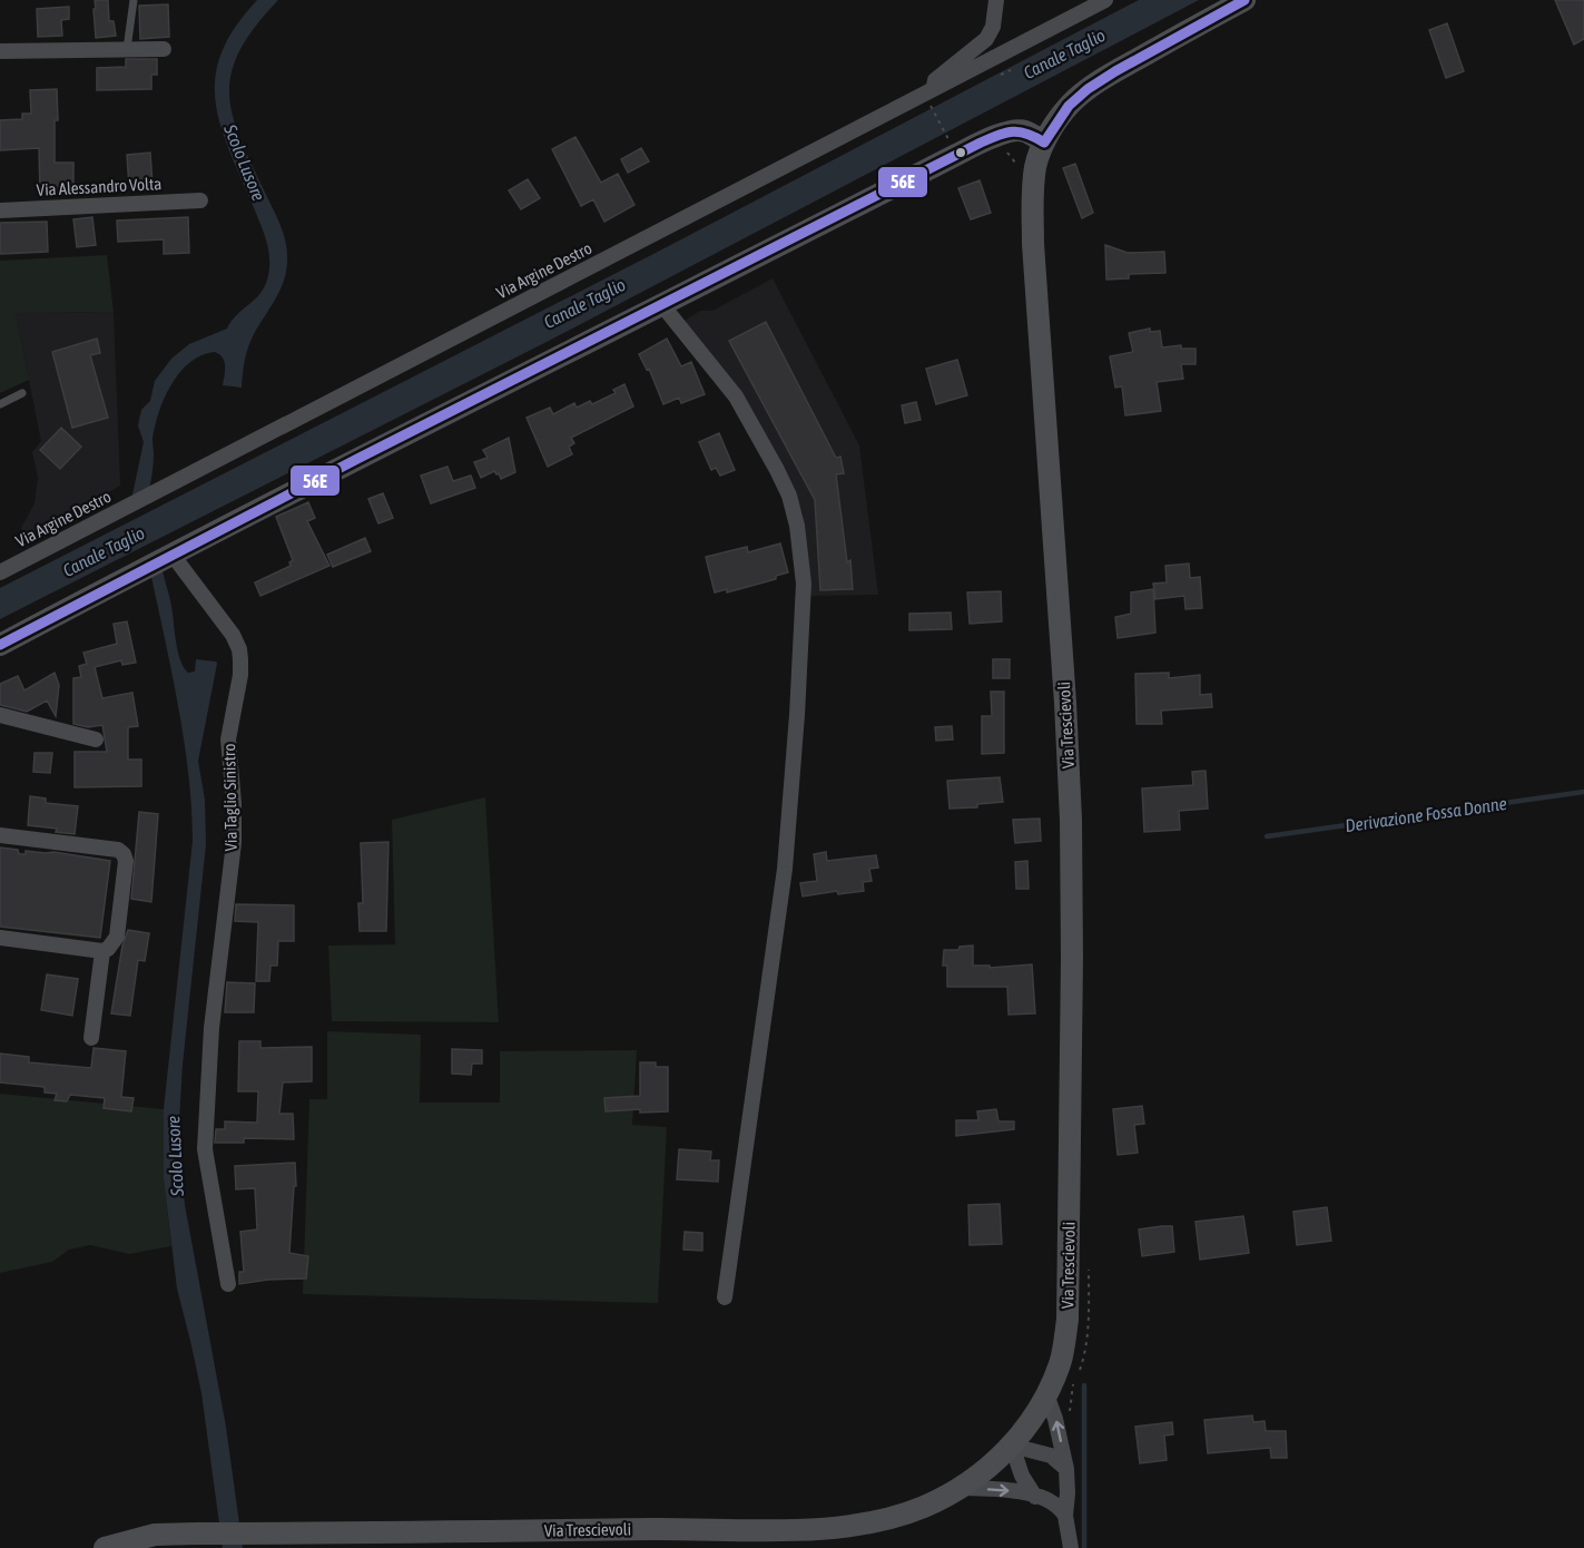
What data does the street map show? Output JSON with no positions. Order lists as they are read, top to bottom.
{
  "streets": {
    "main road": ["Via Trescievoli"],
    "street": ["Via Alessandro Volta", "Via Argine Destro", "Via Taglio Sinistro"]
  },
  "water": ["Canale Taglio", "Scolo Lusore", "Derivazione Fossa Donne"],
  "lines": ["transit line 56E"]
}
